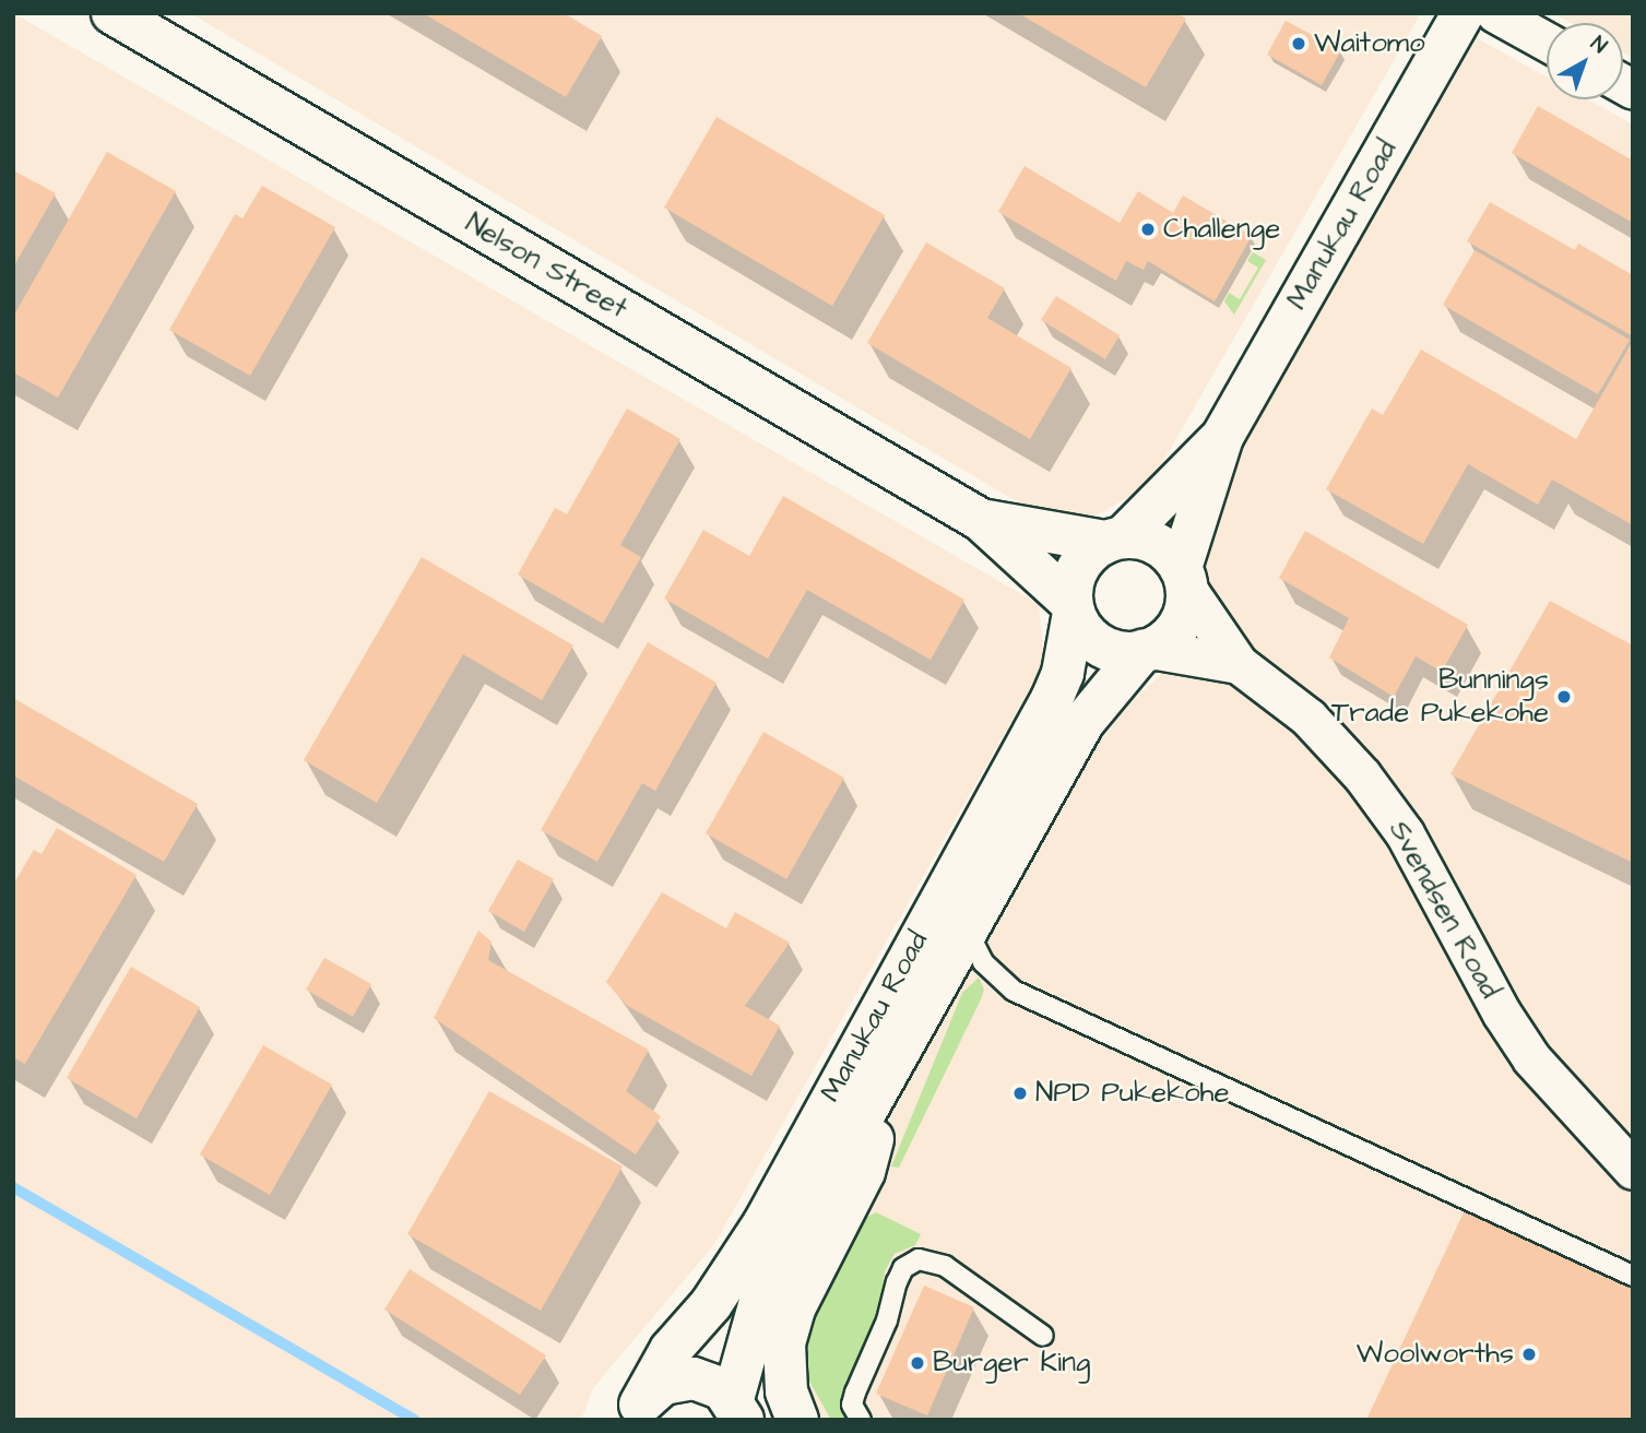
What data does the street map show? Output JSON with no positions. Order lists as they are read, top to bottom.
{
  "streets": {
    "main road": ["Manukau Road", "Nelson Street"],
    "street": ["Svendsen Road"]
  },
  "crossings": [
    ["Manukau Road", "Nelson Street"]
  ],
  "places": [
    "Waitomo",
    "Challenge",
    "Bunnings Trade Pukekohe",
    "NPD Pukekohe",
    "Woolworths",
    "Burger King"
  ],
  "north": "top right"
}
